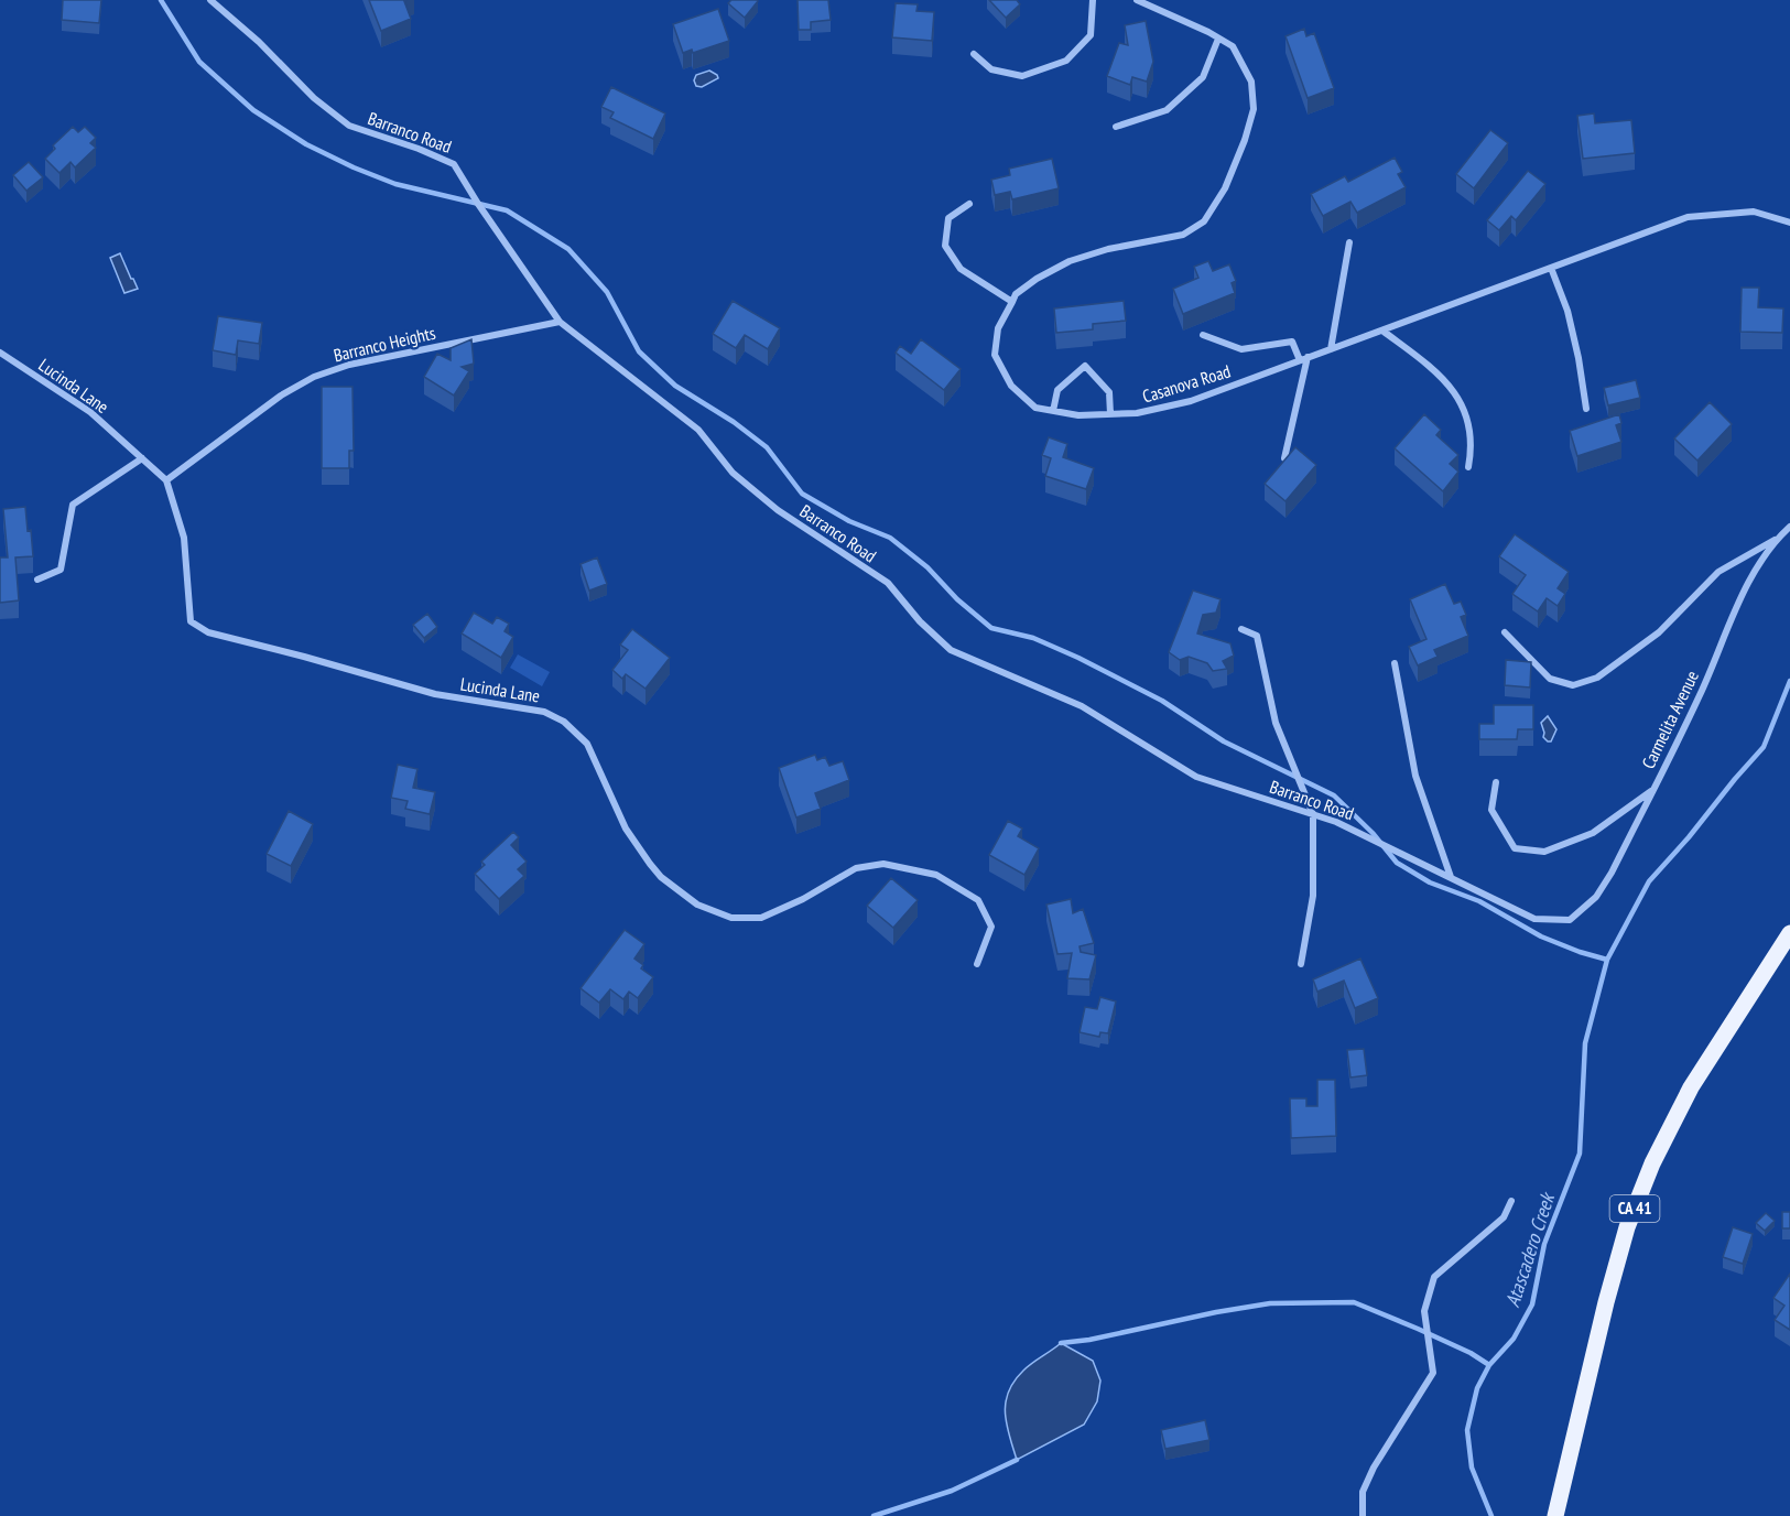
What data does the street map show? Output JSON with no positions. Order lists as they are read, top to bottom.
{
  "streets": {
    "main road": ["CA 41"],
    "street": [
      "Barranco Road",
      "Barranco Heights",
      "Casanova Road",
      "Lucinda Lane",
      "Carmelita Avenue"
    ]
  },
  "crossings": [
    ["Barranco Road", "Barranco Heights"],
    ["Barranco Road", "Carmelita Avenue"],
    ["Barranco Heights", "Lucinda Lane"]
  ],
  "water": ["Atascadero Creek"]
}
